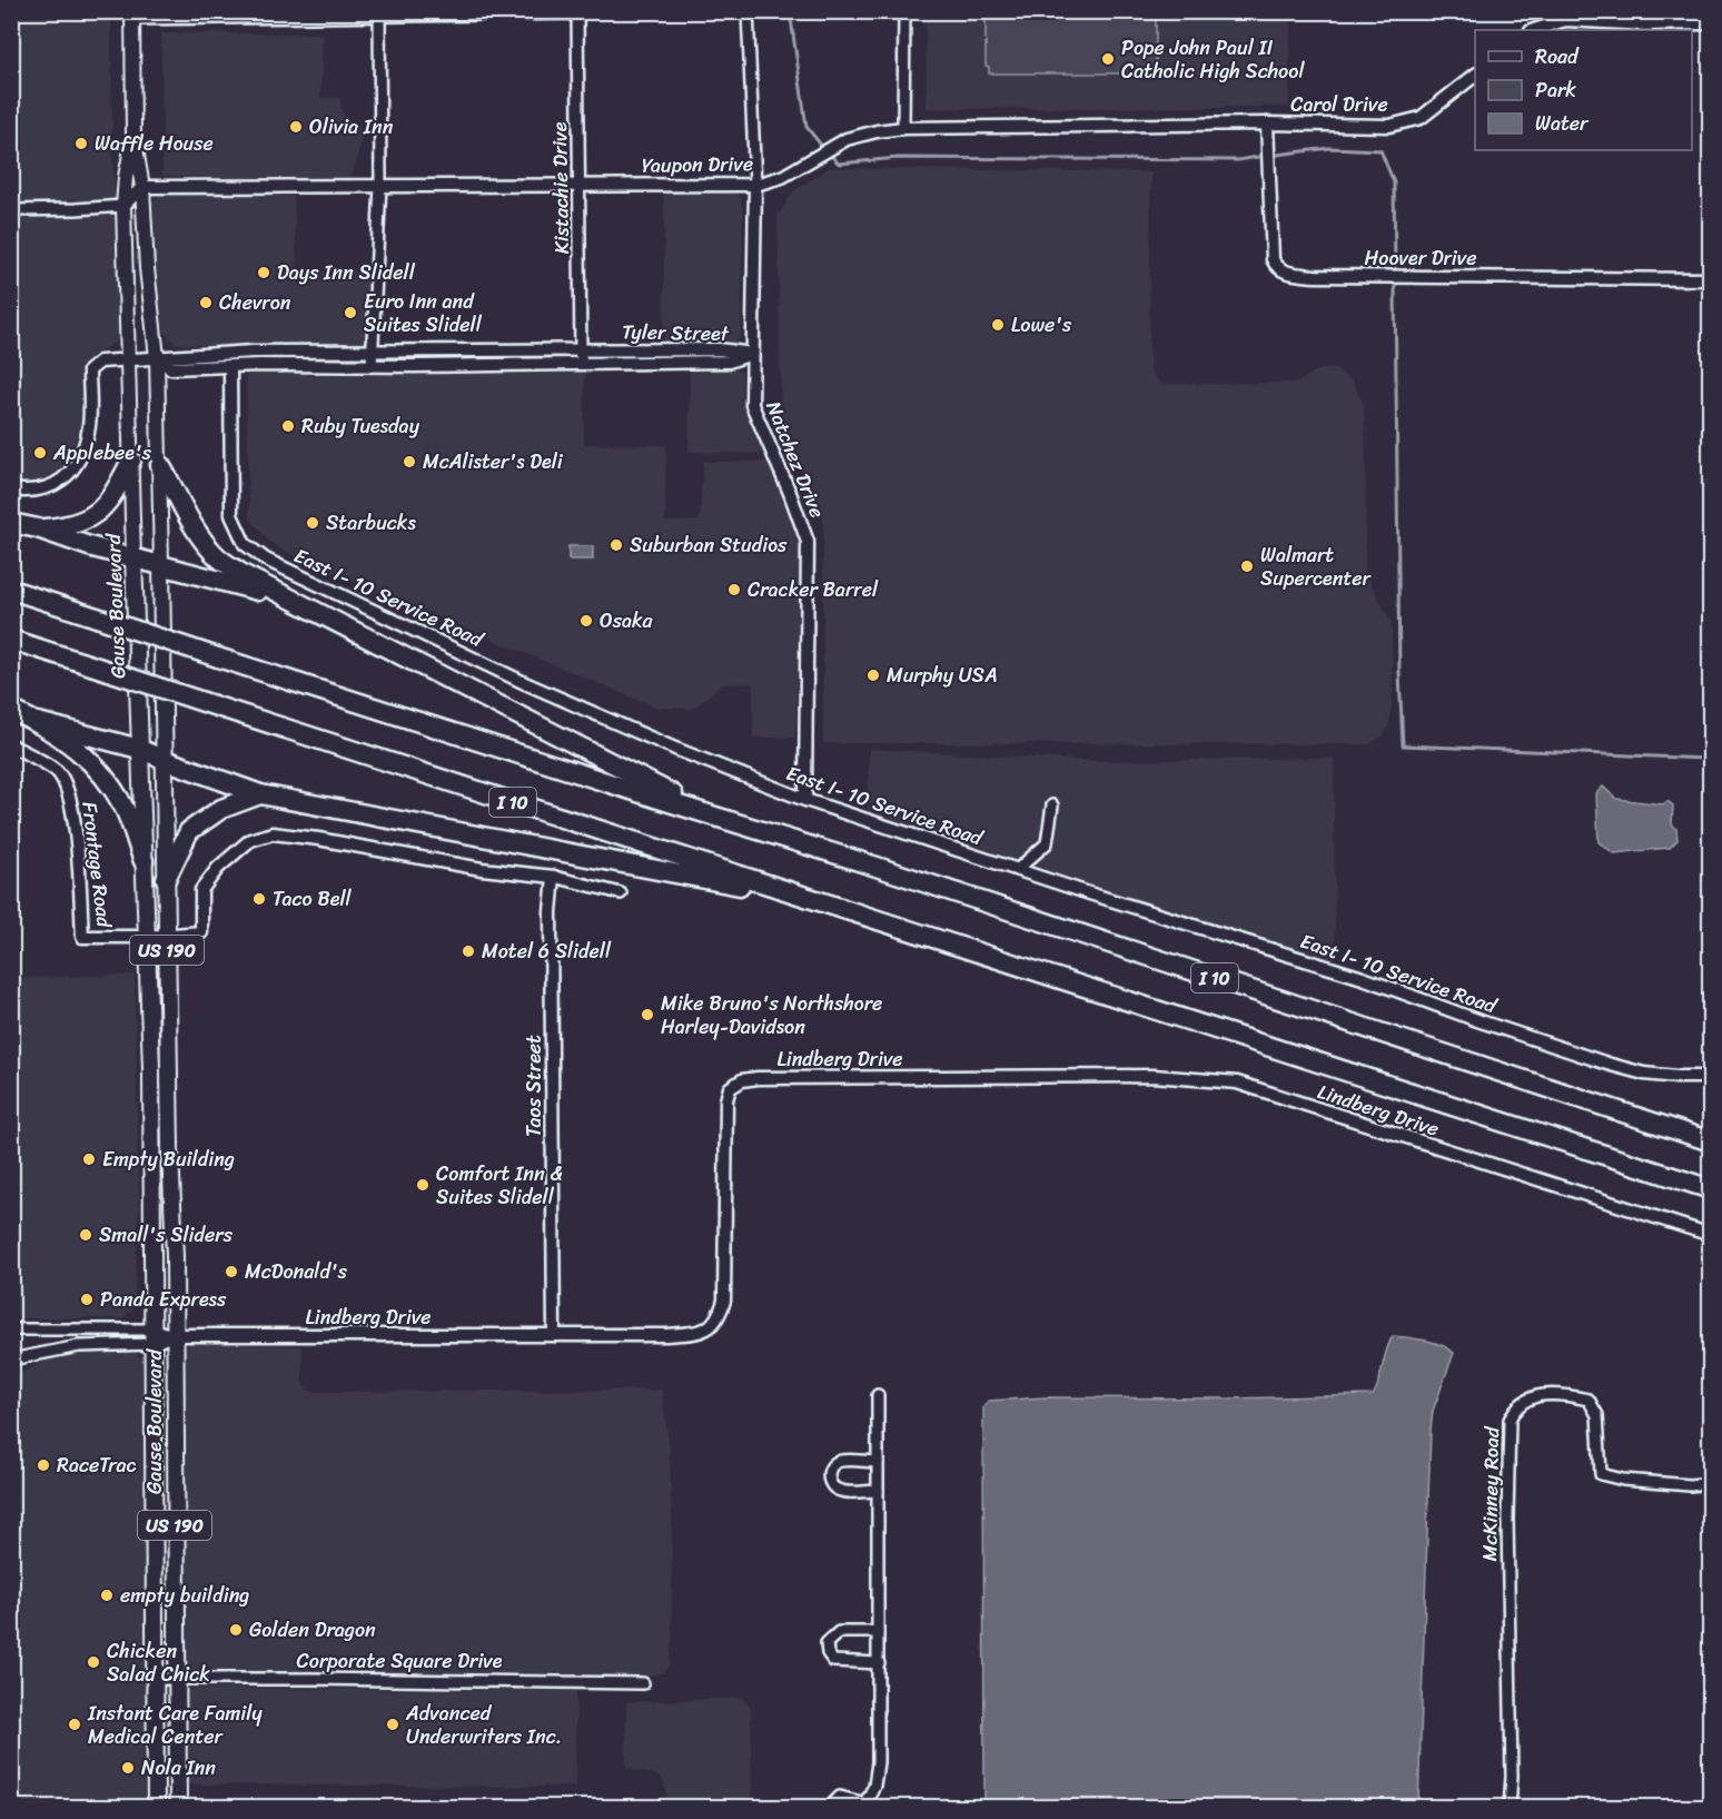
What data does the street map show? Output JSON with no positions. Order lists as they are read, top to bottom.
{
  "streets": {
    "highway": ["I 10"],
    "main road": ["Gause Boulevard", "US 190"],
    "street": [
      "Carol Drive",
      "Yaupon Drive",
      "Kistachie Drive",
      "Hoover Drive",
      "Tyler Street",
      "Natchez Drive",
      "East I- 10 Service Road",
      "Frontage Road",
      "Lindberg Drive",
      "Taos Street",
      "McKinney Road",
      "Corporate Square Drive"
    ]
  },
  "crossings": [
    ["Carol Drive", "Yaupon Drive"],
    ["Carol Drive", "Hoover Drive"],
    ["Yaupon Drive", "Kistachie Drive"],
    ["Yaupon Drive", "Hoover Drive"],
    ["Yaupon Drive", "Natchez Drive"],
    ["Yaupon Drive", "Gause Boulevard"],
    ["Kistachie Drive", "Tyler Street"],
    ["Tyler Street", "Natchez Drive"],
    ["Tyler Street", "East I- 10 Service Road"],
    ["Tyler Street", "Gause Boulevard"],
    ["Natchez Drive", "East I- 10 Service Road"],
    ["Gause Boulevard", "Frontage Road"],
    ["Gause Boulevard", "Lindberg Drive"],
    ["Gause Boulevard", "Corporate Square Drive"],
    ["Frontage Road", "Taos Street"],
    ["Lindberg Drive", "Taos Street"]
  ],
  "places": [
    "Pope John Paul II Catholic High School",
    "Olivia Inn",
    "Waffle House",
    "Days Inn Slidell",
    "Chevron",
    "Euro Inn and Suites Slidell",
    "Lowe's",
    "Ruby Tuesday",
    "Applebee's",
    "McAlister's Deli",
    "Starbucks",
    "Suburban Studios",
    "Walmart Supercenter",
    "Cracker Barrel",
    "Osaka",
    "Murphy USA",
    "Taco Bell",
    "Motel 6 Slidell",
    "Mike Bruno's Northshore Harley-Davidson",
    "Empty Building",
    "Comfort Inn & Suites Slidell",
    "Small's Sliders",
    "McDonald's",
    "Panda Express",
    "RaceTrac",
    "empty building",
    "Golden Dragon",
    "Chicken Salad Chick",
    "Instant Care Family Medical Center",
    "Advanced Underwriters Inc.",
    "Nola Inn"
  ],
  "legend": ["Road", "Park", "Water"]
}
